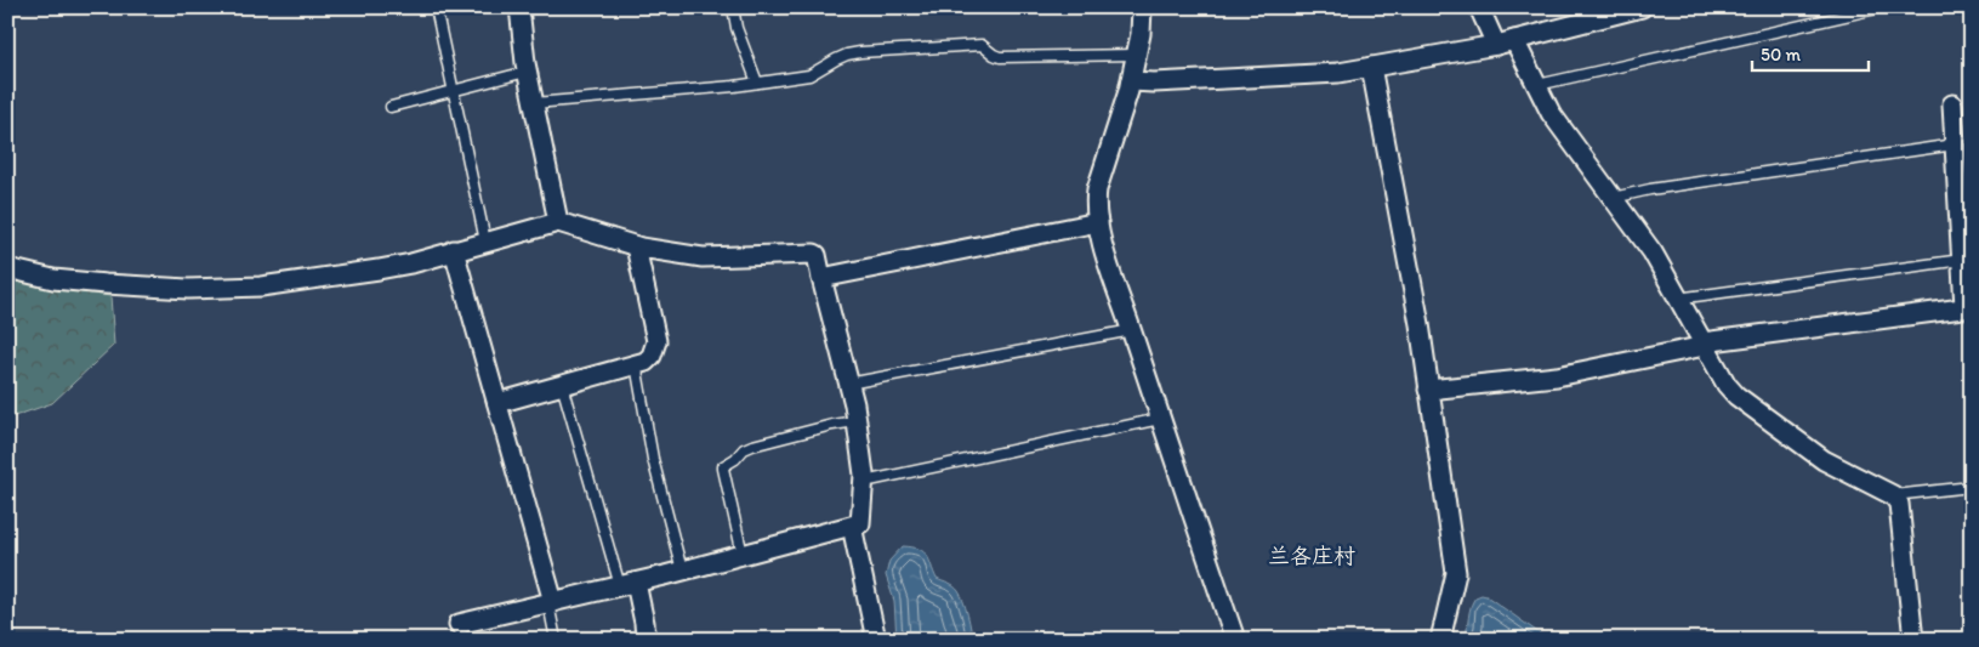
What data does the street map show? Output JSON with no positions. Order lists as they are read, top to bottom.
{
  "districts": ["兰各庄村"],
  "scale_bar": "50 m"
}
